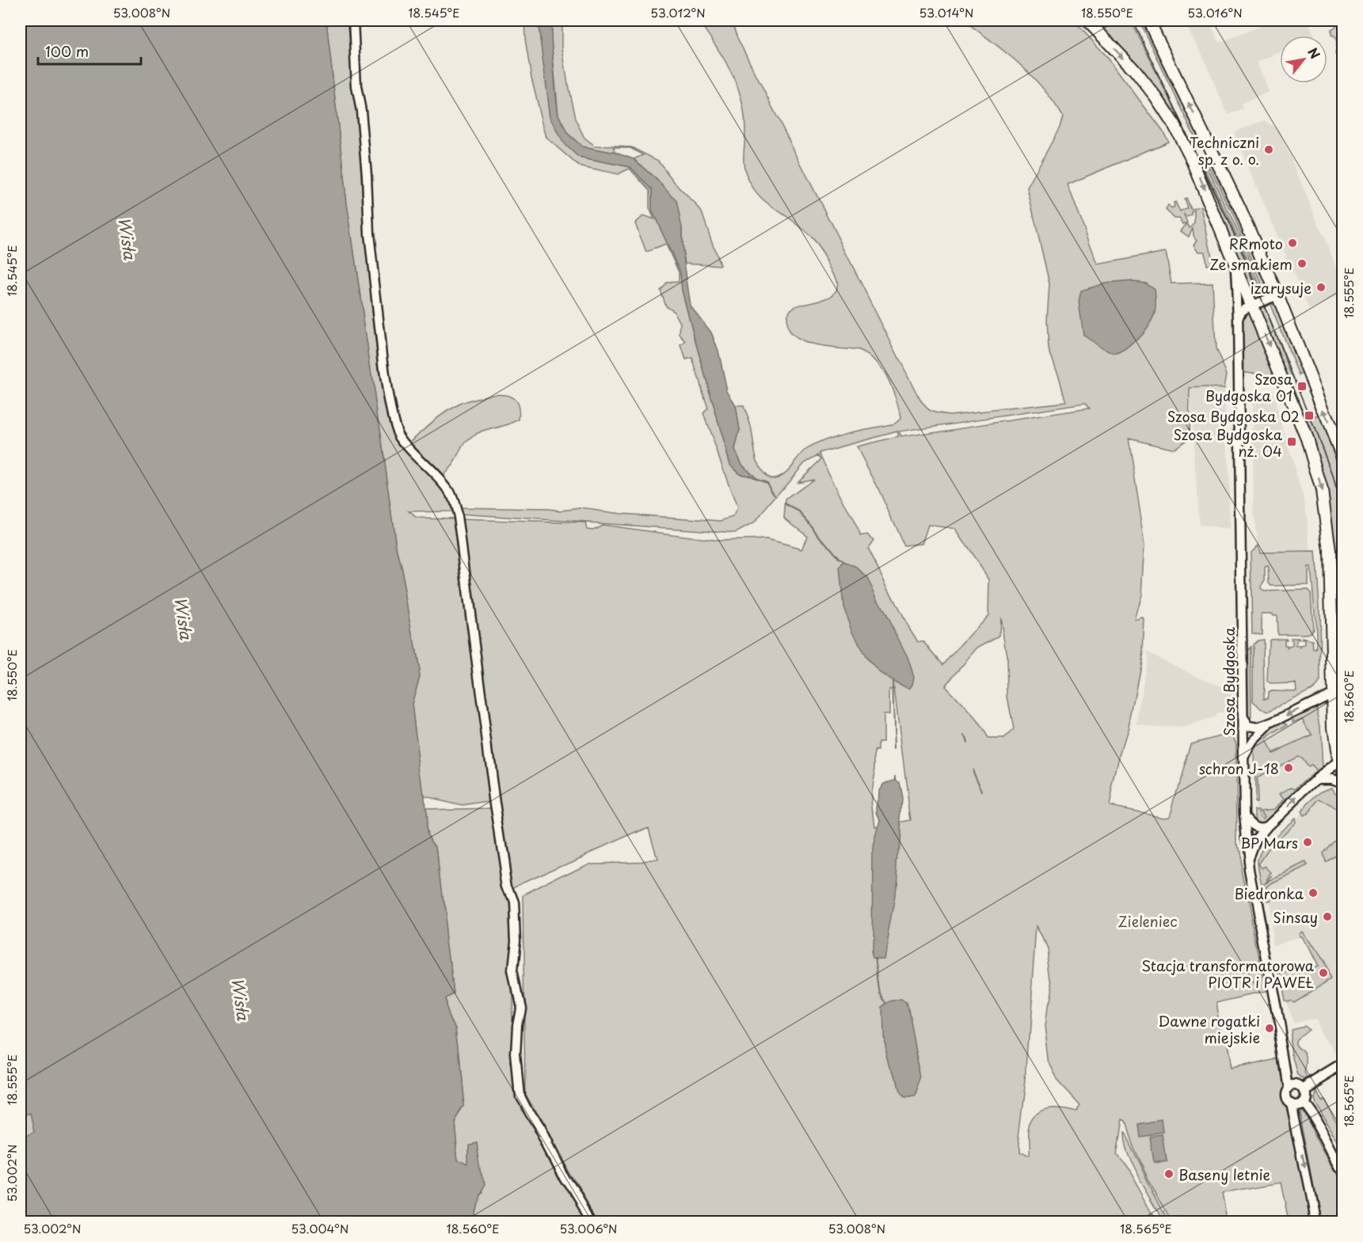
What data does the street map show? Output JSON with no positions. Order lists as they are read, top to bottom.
{
  "streets": {
    "main road": ["Szosa Bydgoska"]
  },
  "water": ["Wisła"],
  "parks": ["Zieleniec"],
  "places": {
    "other": [
      "Techniczni sp. z o. o.",
      "RRmoto",
      "Ze smakiem",
      "izarysuje",
      "schron J-18",
      "BP Mars",
      "Biedronka",
      "Sinsay",
      "Stacja transformatorowa PIOTR i PAWEŁ",
      "Dawne rogatki miejskie",
      "Baseny letnie"
    ],
    "transit": ["Szosa Bydgoska 01", "Szosa Bydgoska 02", "Szosa Bydgoska nż. 04"]
  },
  "scale_bar": "100 m",
  "north": "top right",
  "coordinates": [
    "53.008°N",
    "18.545°E",
    "53.012°N",
    "53.014°N",
    "18.550°E",
    "53.016°N",
    "18.555°E",
    "18.560°E",
    "18.565°E",
    "53.002°N",
    "53.004°N",
    "53.006°N"
  ]
}
